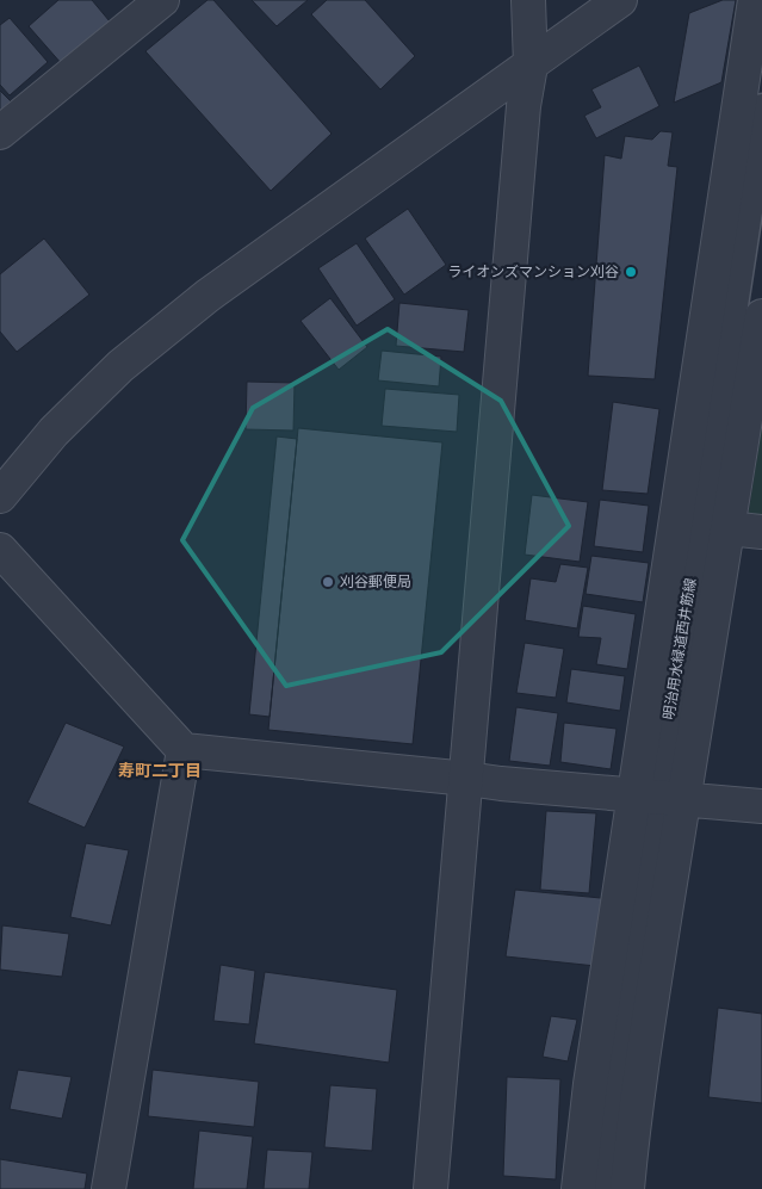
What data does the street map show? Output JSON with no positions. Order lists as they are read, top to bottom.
{
  "streets": {
    "street": ["明治用水緑道西井筋線"]
  },
  "districts": ["寿町二丁目"],
  "places": ["ライオンズマンション刈谷", "刈谷郵便局"]
}
